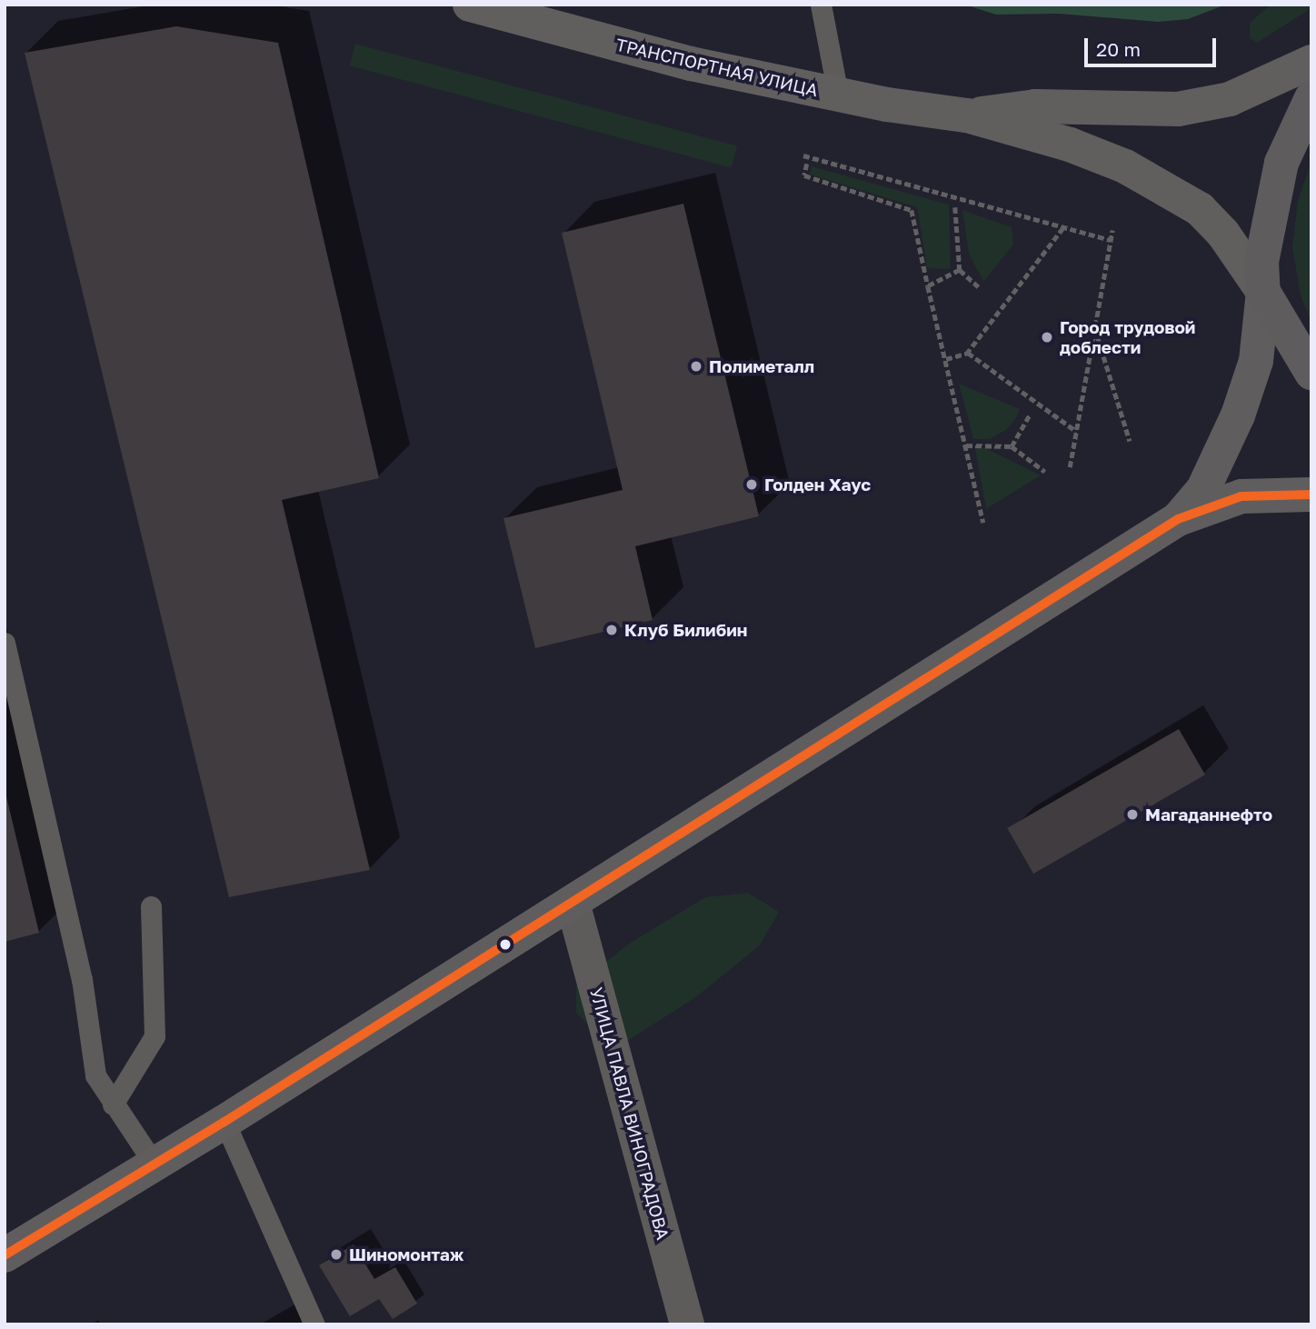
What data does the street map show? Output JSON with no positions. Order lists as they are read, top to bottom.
{
  "streets": {
    "main road": ["ТРАНСПОРТНАЯ УЛИЦА"],
    "street": ["УЛИЦА ПАВЛА ВИНОГРАДОВА"]
  },
  "places": [
    "Город трудовой доблести",
    "Полиметалл",
    "Голден Хаус",
    "Клуб Билибин",
    "Магаданнефто",
    "Шиномонтаж"
  ],
  "scale_bar": "20 m"
}
